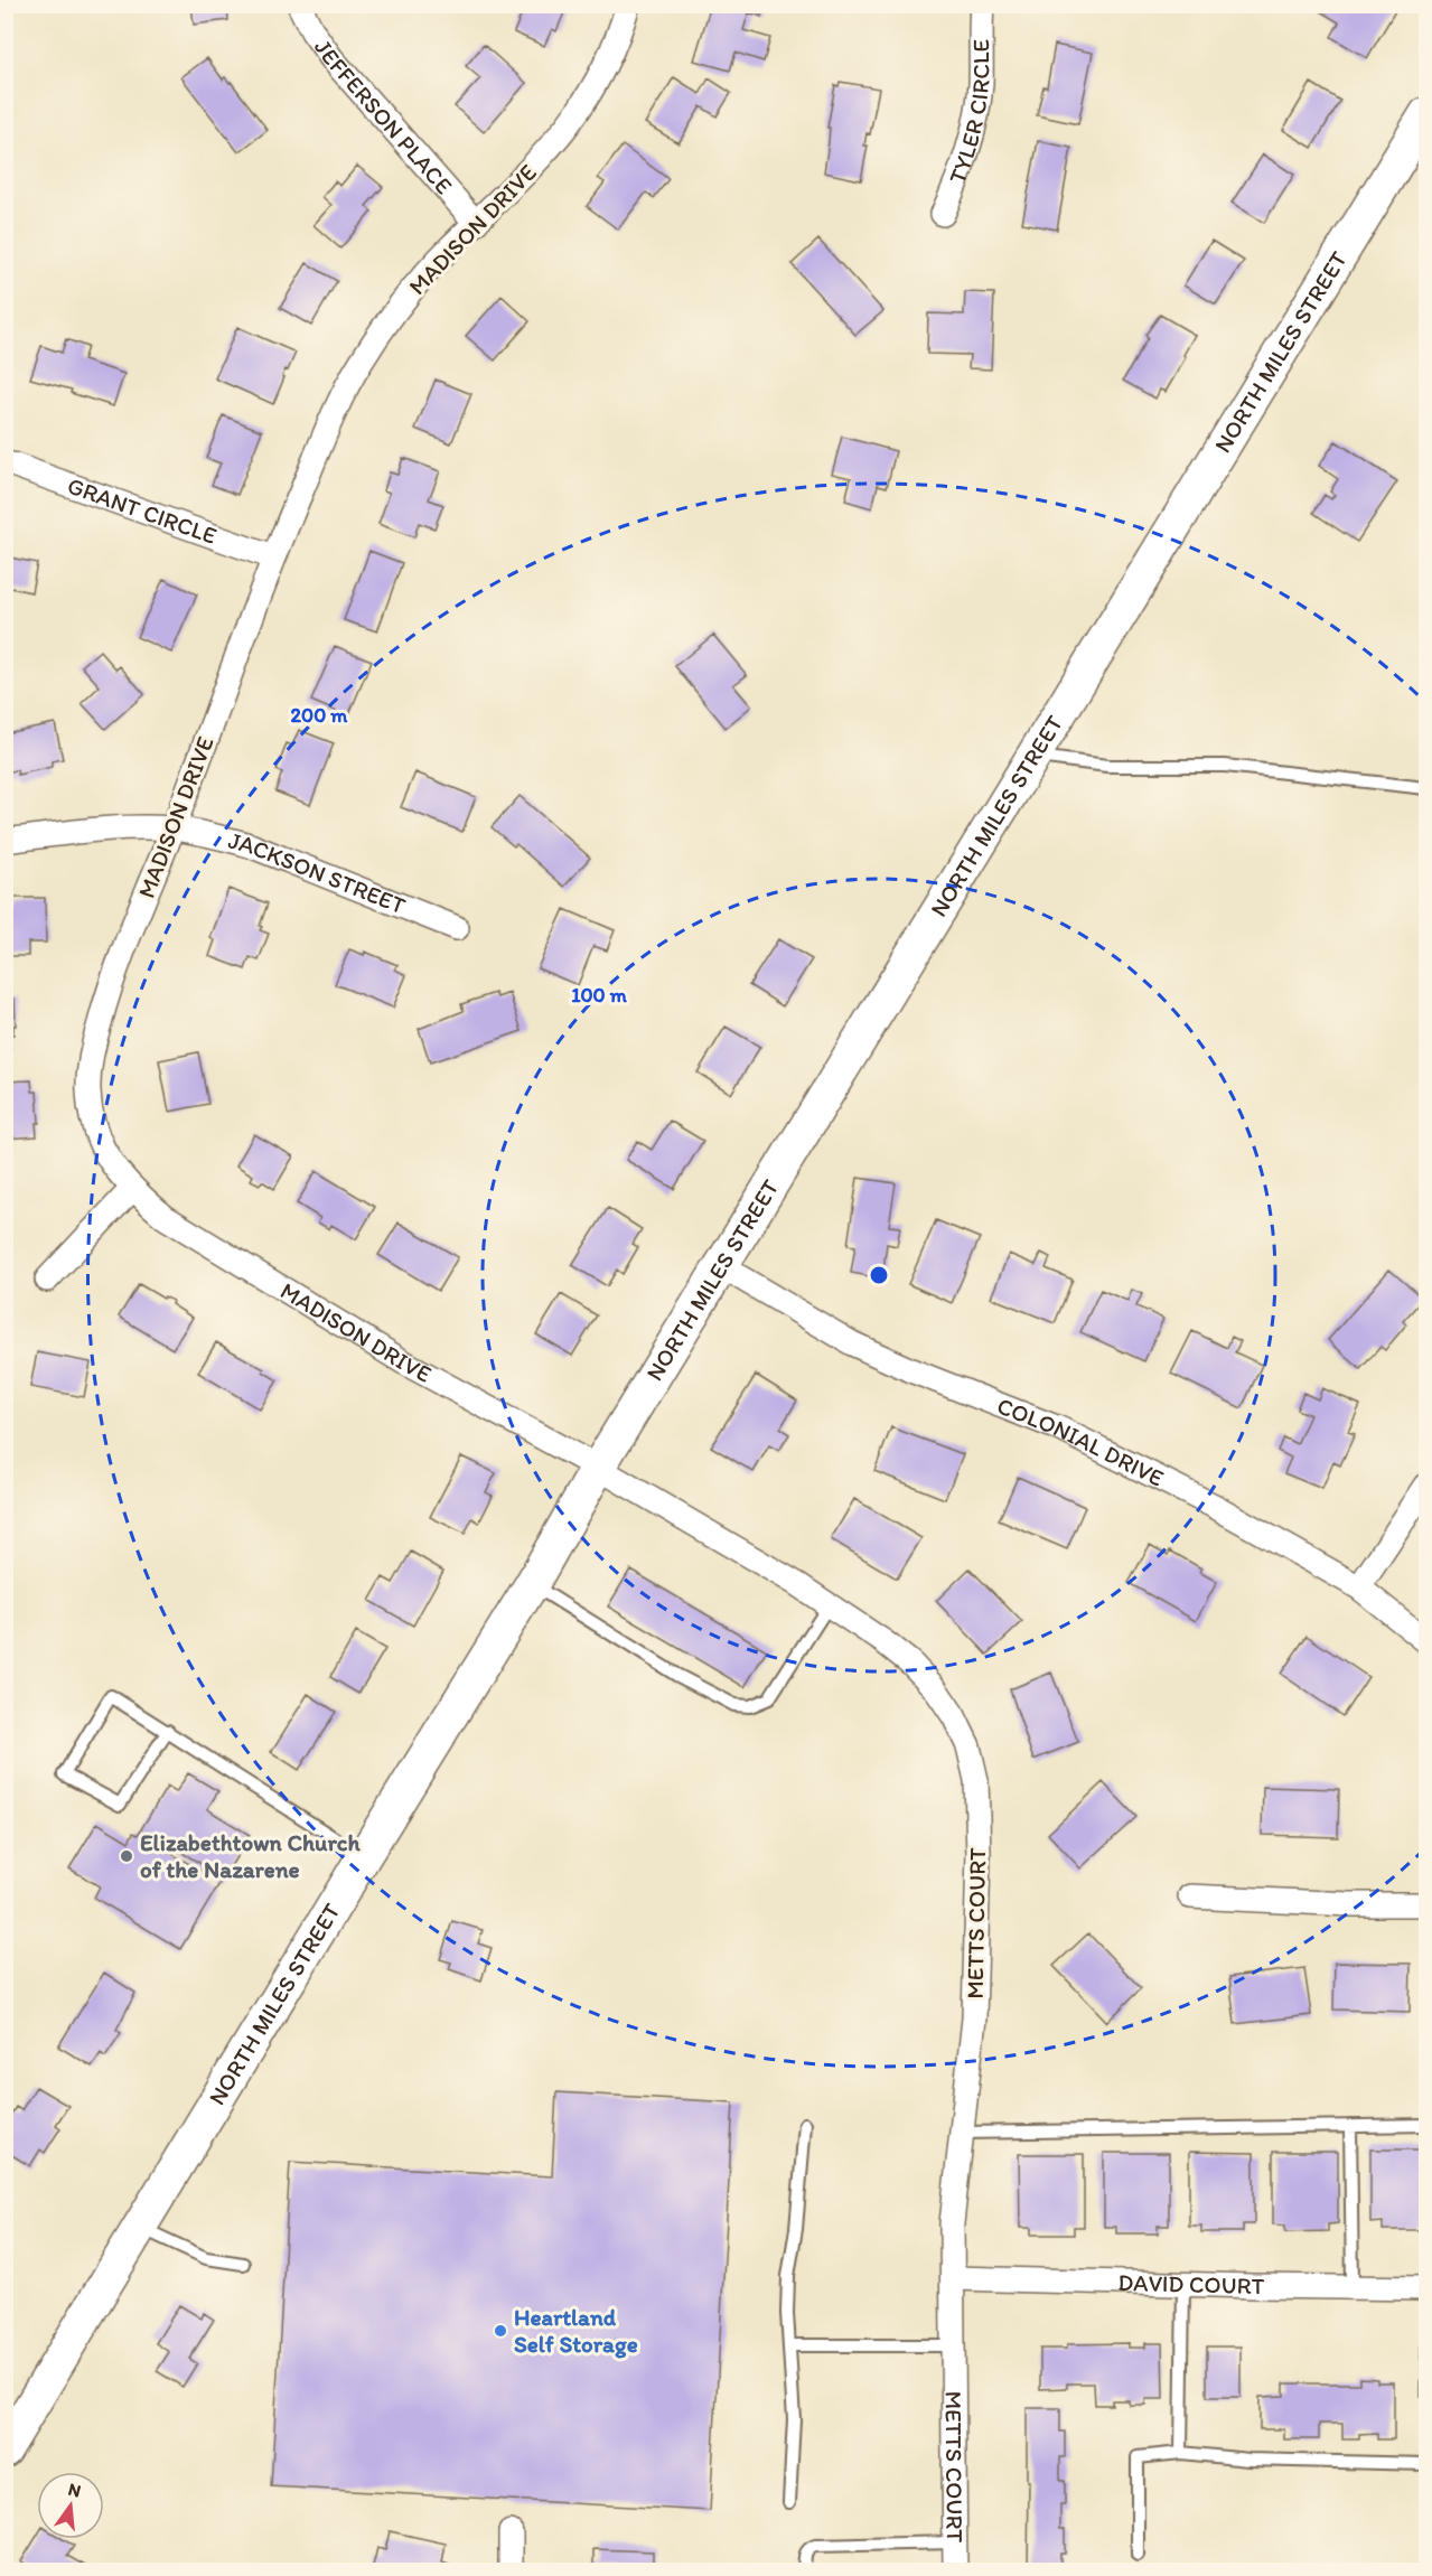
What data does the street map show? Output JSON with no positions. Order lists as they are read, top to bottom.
{
  "streets": {
    "main road": ["NORTH MILES STREET"],
    "street": [
      "TYLER CIRCLE",
      "JEFFERSON PLACE",
      "MADISON DRIVE",
      "GRANT CIRCLE",
      "JACKSON STREET",
      "COLONIAL DRIVE",
      "METTS COURT",
      "DAVID COURT"
    ]
  },
  "crossings": [
    ["JEFFERSON PLACE", "MADISON DRIVE"],
    ["MADISON DRIVE", "NORTH MILES STREET"],
    ["MADISON DRIVE", "GRANT CIRCLE"],
    ["MADISON DRIVE", "JACKSON STREET"],
    ["MADISON DRIVE", "METTS COURT"],
    ["NORTH MILES STREET", "COLONIAL DRIVE"],
    ["NORTH MILES STREET", "METTS COURT"],
    ["METTS COURT", "DAVID COURT"]
  ],
  "places": ["Elizabethtown Church of the Nazarene", "Heartland Self Storage"],
  "north": "top",
  "rings": ["200 m", "100 m"]
}
